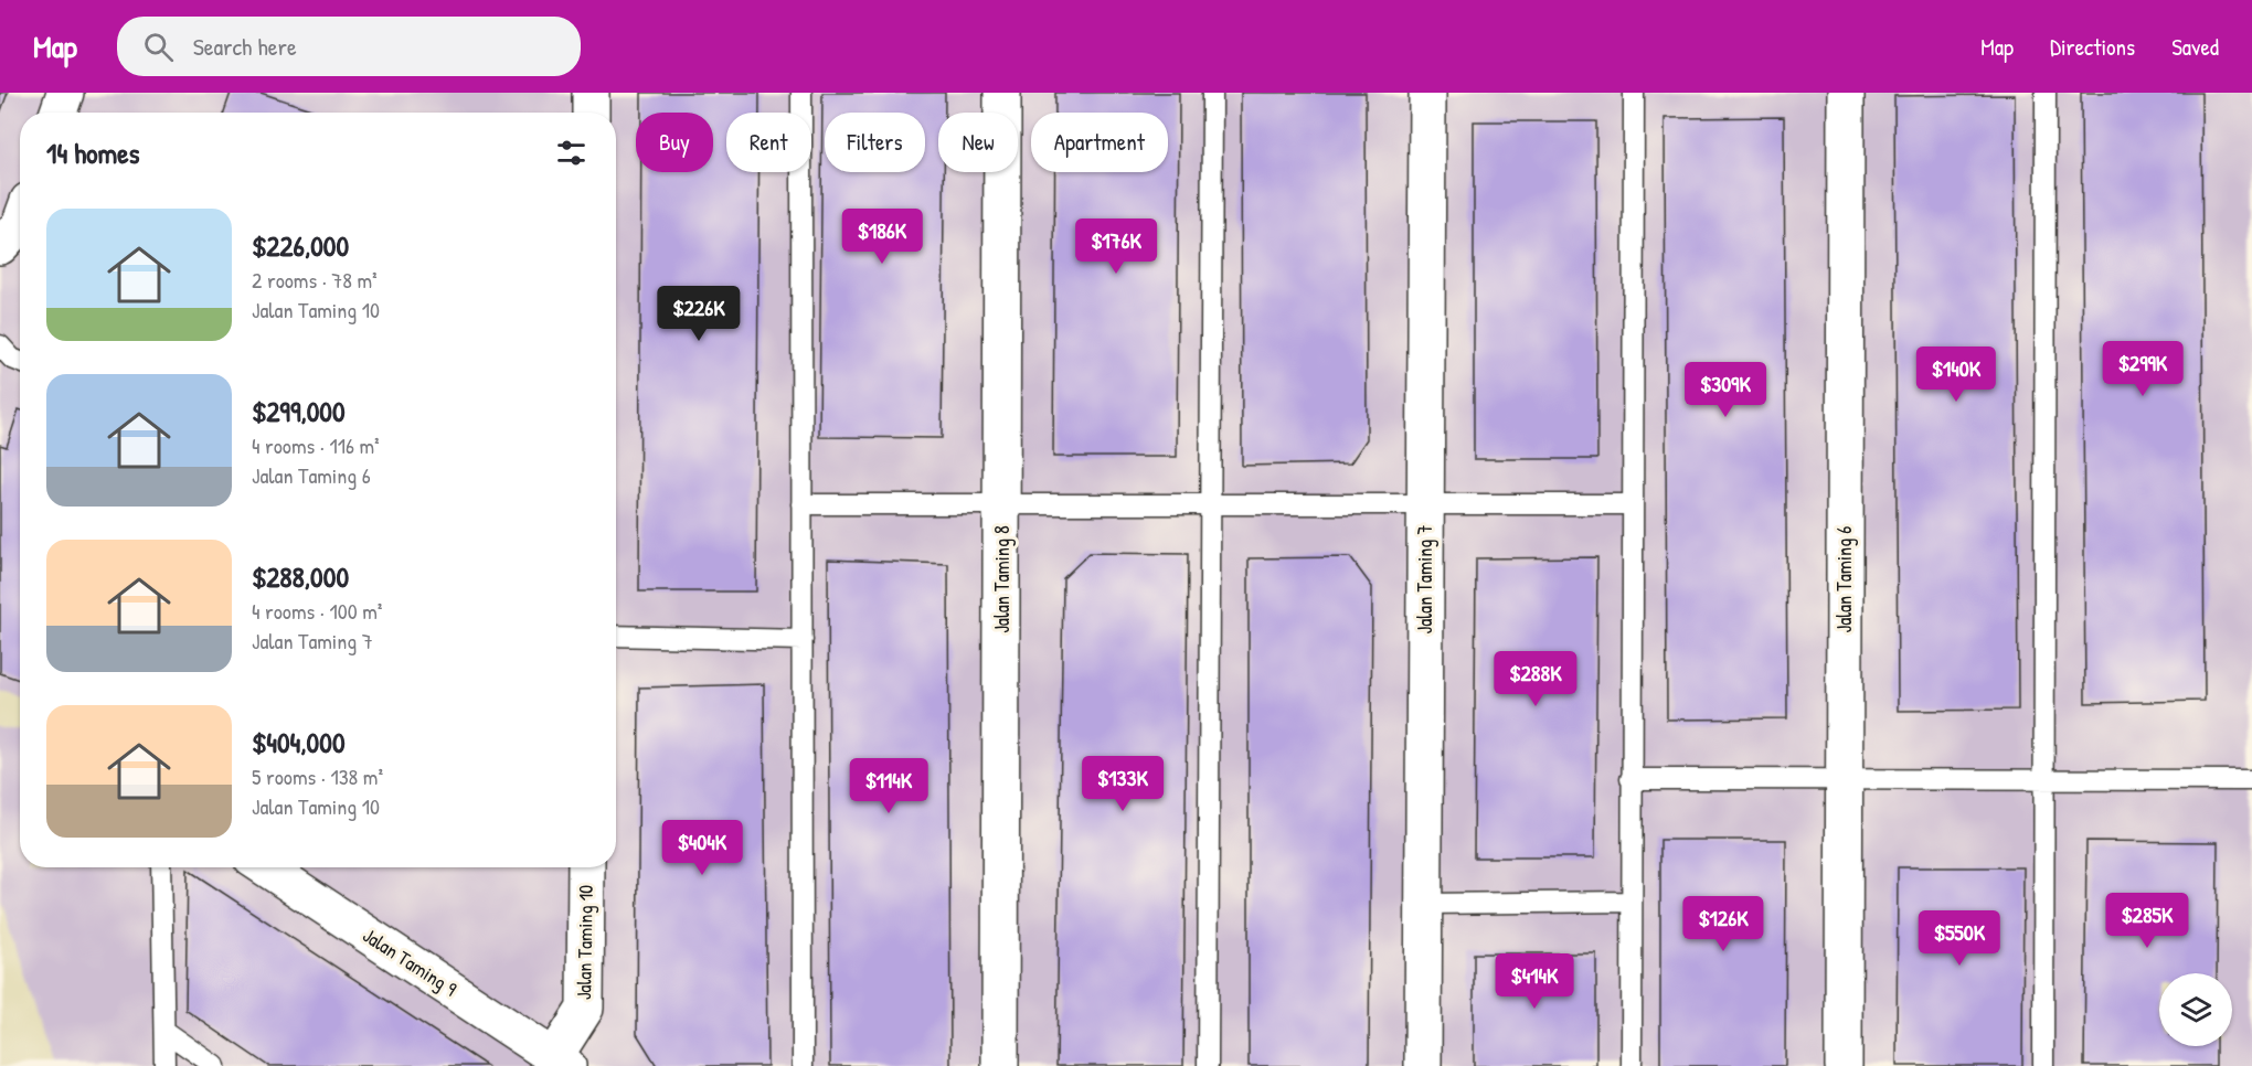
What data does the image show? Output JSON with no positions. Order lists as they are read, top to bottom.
{
  "streets": {
    "street": [
      "Jalan Taming 8",
      "Jalan Taming 7",
      "Jalan Taming 6",
      "Jalan Taming 10",
      "Jalan Taming 9"
    ]
  },
  "crossings": [
    ["Jalan Taming 10", "Jalan Taming 9"]
  ],
  "page": {
    "header": "Map",
    "search": "Search here",
    "nav": ["Map", "Directions", "Saved"],
    "chip": [
      "Buy",
      "Rent",
      "Filters",
      "New",
      "Apartment"
    ],
    "heading": "14 homes",
    "list": [
      {
        "name": "$226,000",
        "note": "2 rooms · 78 m² · Jalan Taming 10"
      },
      {
        "name": "$299,000",
        "note": "4 rooms · 116 m² · Jalan Taming 6"
      },
      {
        "name": "$288,000",
        "note": "4 rooms · 100 m² · Jalan Taming 7"
      },
      {
        "name": "$404,000",
        "note": "5 rooms · 138 m² · Jalan Taming 10"
      }
    ],
    "price": [
      "$186K",
      "$176K",
      "$226K",
      "$299K",
      "$140K",
      "$309K",
      "$288K",
      "$133K",
      "$114K",
      "$404K",
      "$285K",
      "$126K",
      "$550K",
      "$414K"
    ]
  }
}
